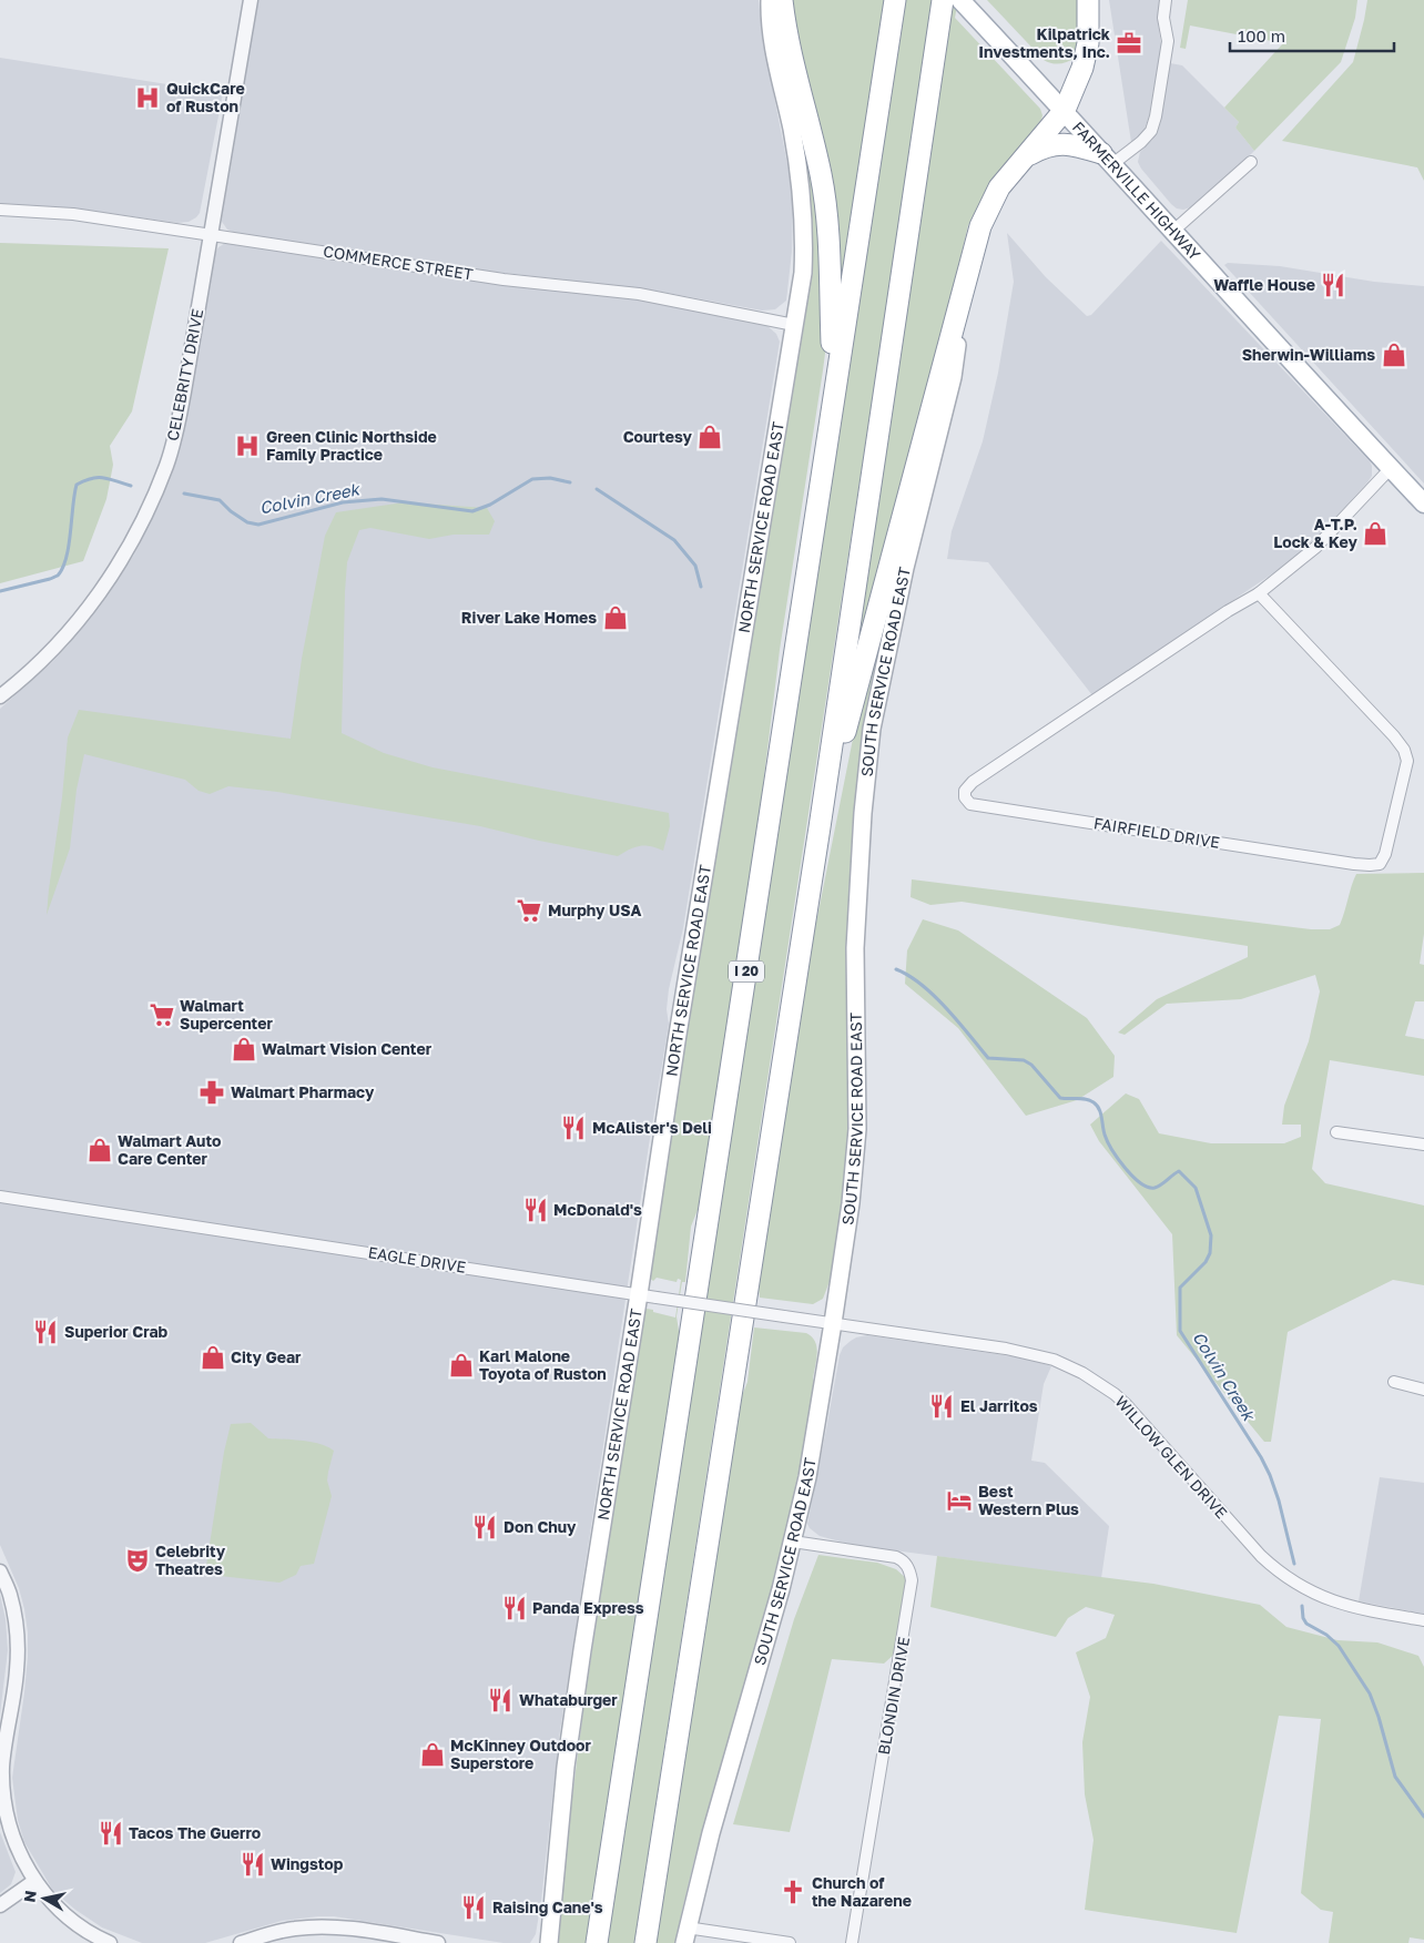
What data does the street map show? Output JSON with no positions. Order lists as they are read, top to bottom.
{
  "streets": {
    "highway": ["I 20"],
    "main road": ["FARMERVILLE HIGHWAY", "NORTH SERVICE ROAD EAST", "SOUTH SERVICE ROAD EAST"],
    "street": [
      "COMMERCE STREET",
      "CELEBRITY DRIVE",
      "FAIRFIELD DRIVE",
      "EAGLE DRIVE",
      "WILLOW GLEN DRIVE",
      "BLONDIN DRIVE"
    ]
  },
  "crossings": [
    ["FARMERVILLE HIGHWAY", "FAIRFIELD DRIVE"],
    ["COMMERCE STREET", "CELEBRITY DRIVE"],
    ["COMMERCE STREET", "NORTH SERVICE ROAD EAST"],
    ["NORTH SERVICE ROAD EAST", "EAGLE DRIVE"],
    ["SOUTH SERVICE ROAD EAST", "EAGLE DRIVE"],
    ["SOUTH SERVICE ROAD EAST", "WILLOW GLEN DRIVE"],
    ["SOUTH SERVICE ROAD EAST", "BLONDIN DRIVE"],
    ["EAGLE DRIVE", "WILLOW GLEN DRIVE"]
  ],
  "water": ["Colvin Creek"],
  "places": {
    "office": ["Kilpatrick Investments, Inc."],
    "hospital": ["QuickCare of Ruston", "Green Clinic Northside Family Practice"],
    "restaurant": [
      "Waffle House",
      "McAlister's Deli",
      "McDonald's",
      "Superior Crab",
      "El Jarritos",
      "Don Chuy",
      "Panda Express",
      "Whataburger",
      "Tacos The Guerro",
      "Wingstop",
      "Raising Cane's"
    ],
    "shop": [
      "Sherwin-Williams",
      "Courtesy",
      "A-T.P. Lock & Key",
      "River Lake Homes",
      "Walmart Vision Center",
      "Walmart Auto Care Center",
      "City Gear",
      "Karl Malone Toyota of Ruston",
      "McKinney Outdoor Superstore"
    ],
    "supermarket": ["Murphy USA", "Walmart Supercenter"],
    "pharmacy": ["Walmart Pharmacy"],
    "hotel": ["Best Western Plus"],
    "theatre": ["Celebrity Theatres"],
    "church": ["Church of the Nazarene"]
  },
  "scale_bar": "100 m",
  "north": "left"
}
